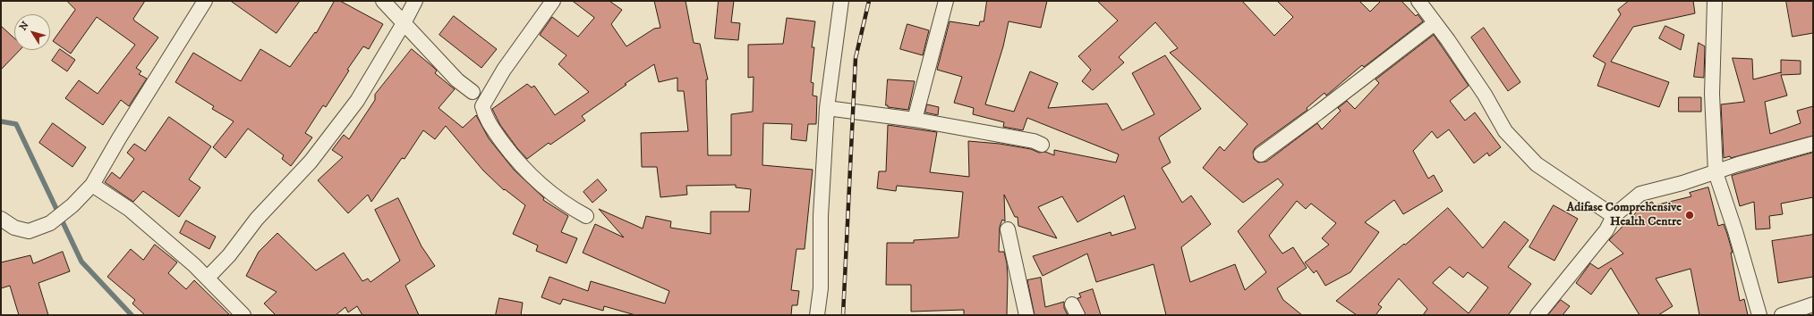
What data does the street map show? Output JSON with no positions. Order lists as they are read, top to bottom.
{
  "places": ["Adifase Comprehensive Health Centre"],
  "north": "top left"
}
